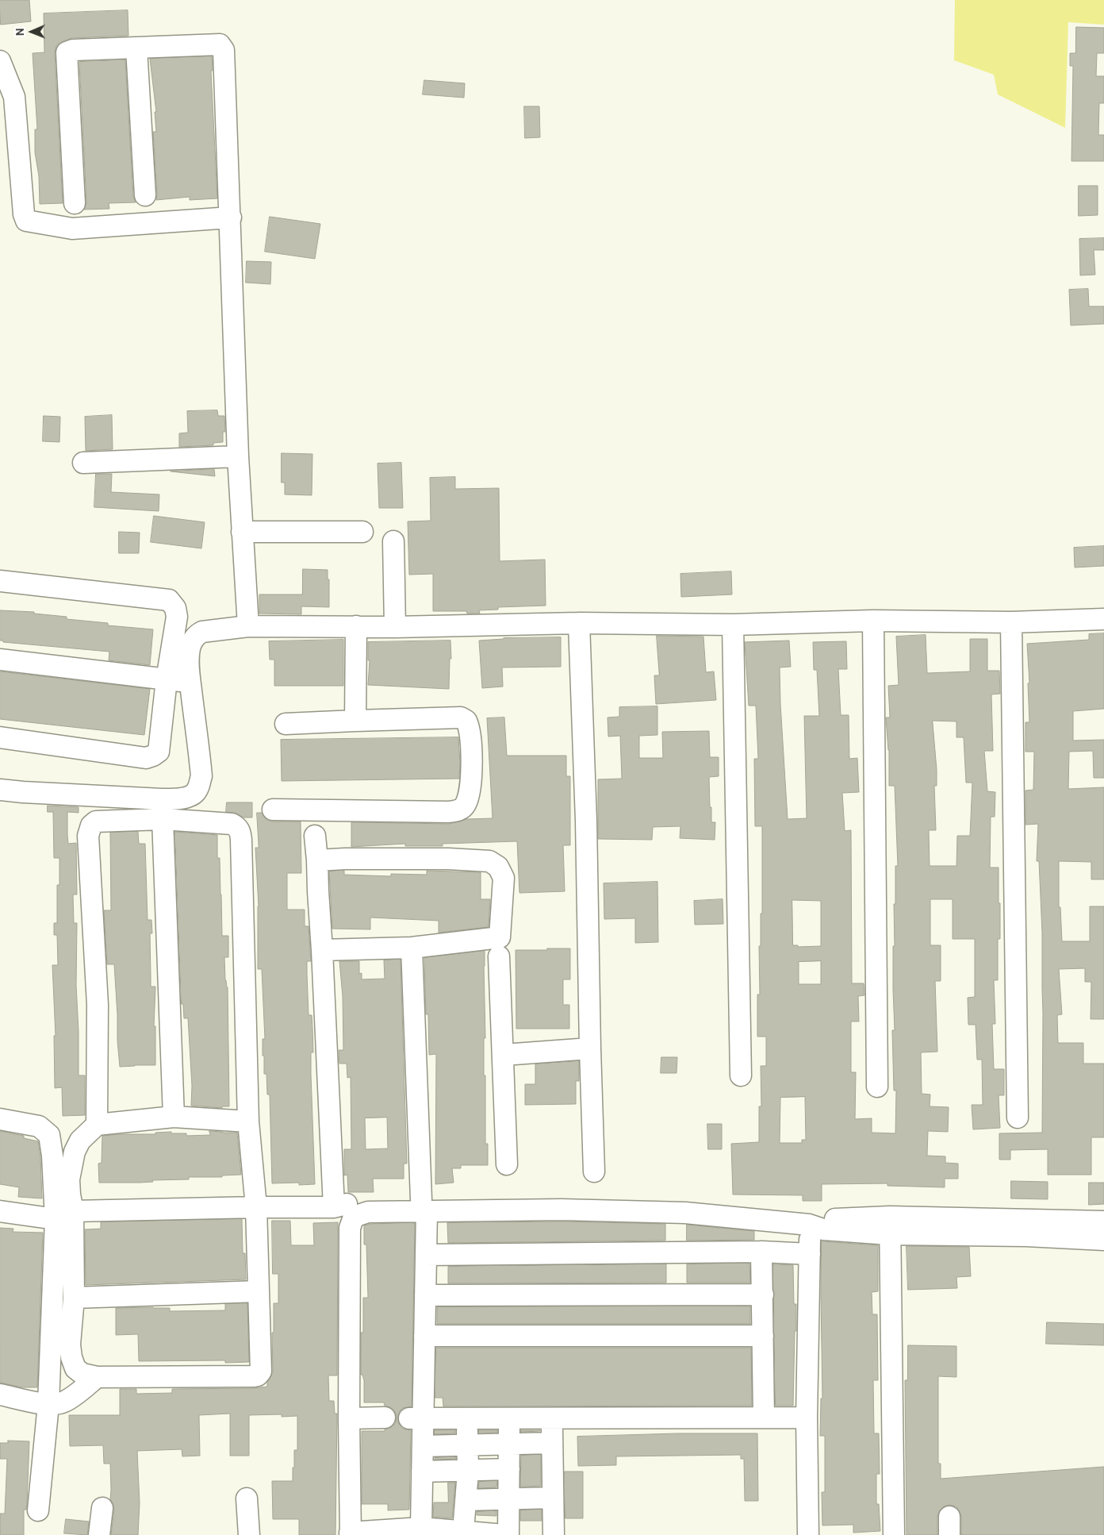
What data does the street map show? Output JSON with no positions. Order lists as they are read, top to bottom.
{
  "north": "left"
}
